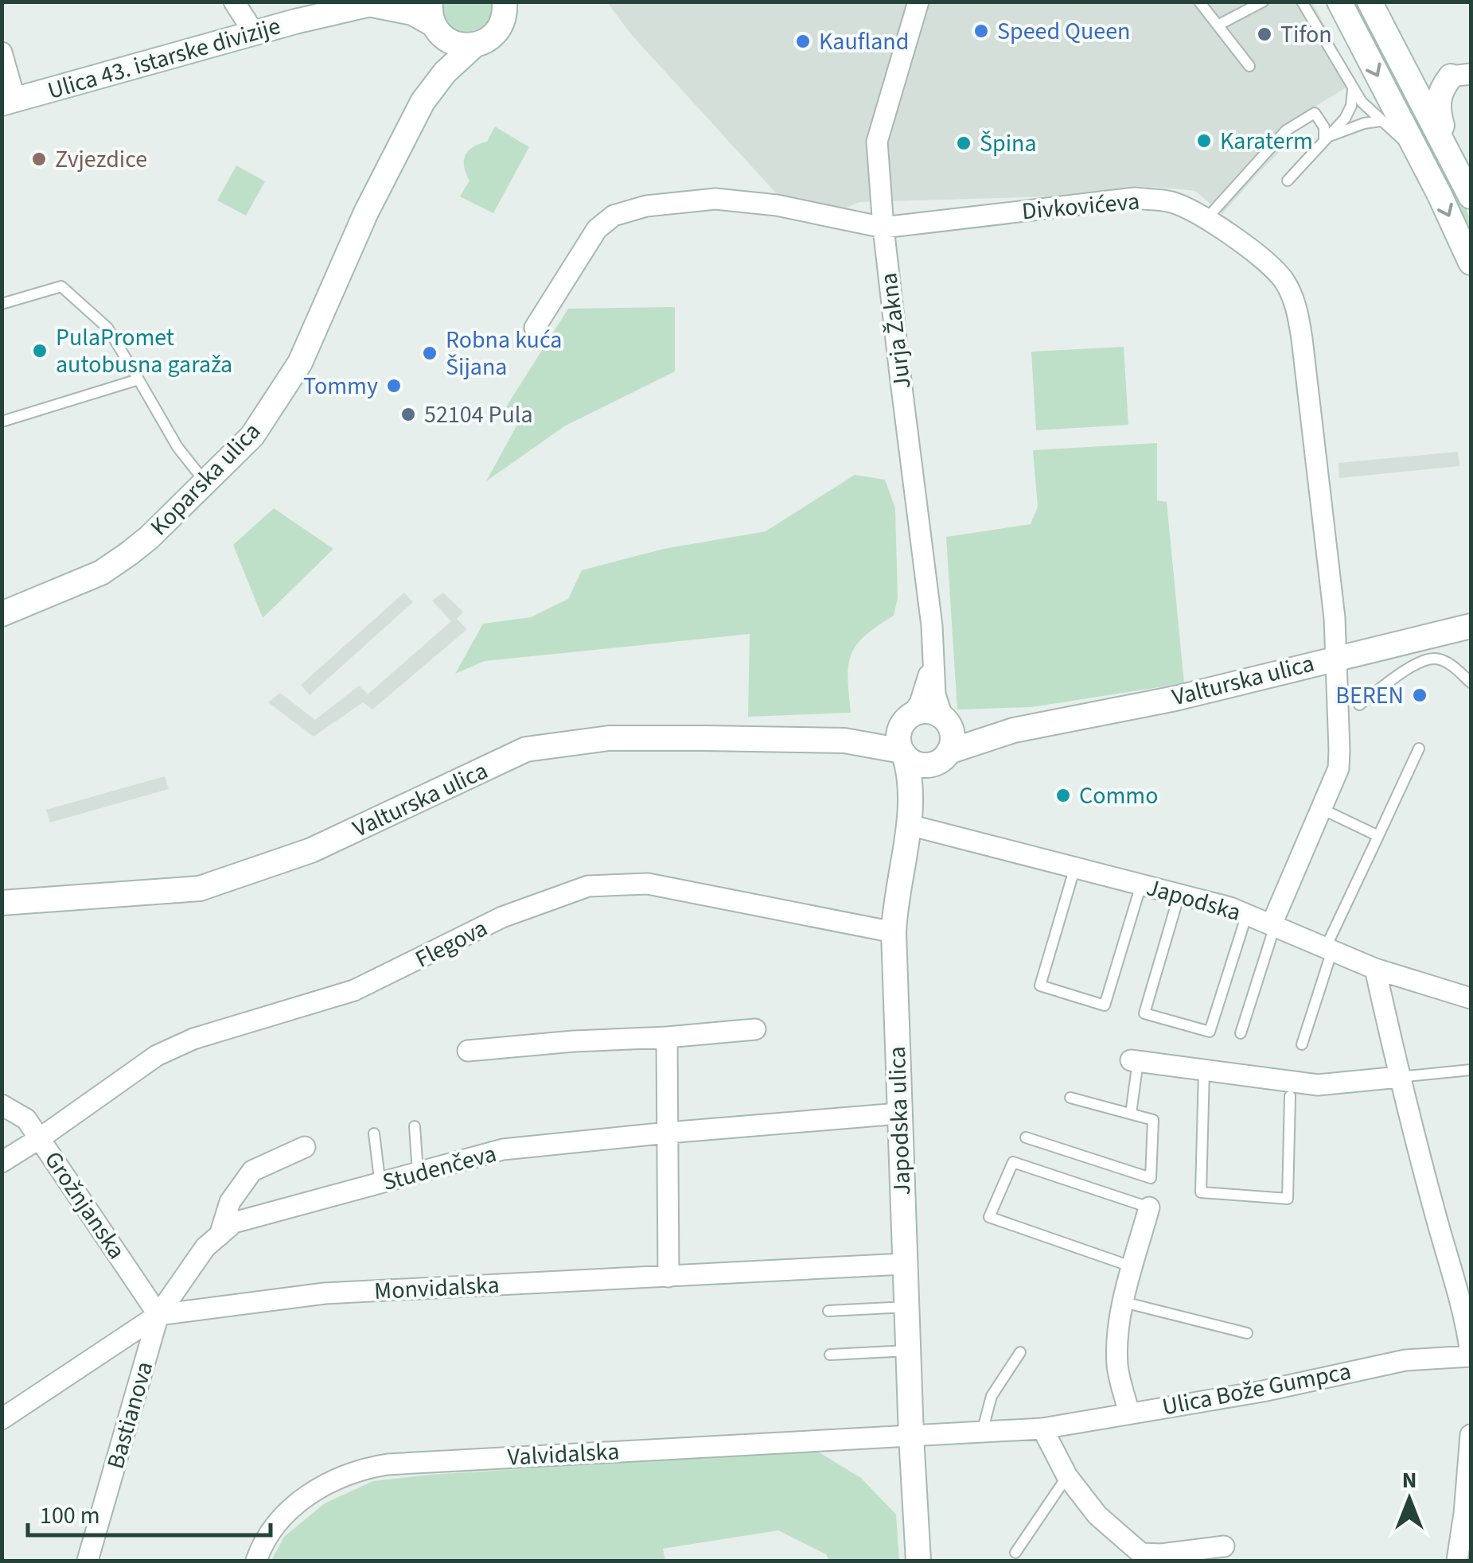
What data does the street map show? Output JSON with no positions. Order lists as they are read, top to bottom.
{
  "streets": {
    "street": [
      "Ulica 43. istarske divizije",
      "Divkovićeva",
      "Jurja Žakna",
      "Koparska ulica",
      "Valturska ulica",
      "Japodska",
      "Flegova",
      "Japodska ulica",
      "Studenčeva",
      "Grožnjanska",
      "Monvidalska",
      "Ulica Bože Gumpca",
      "Bastianova",
      "Valvidalska"
    ]
  },
  "crossings": [
    ["Ulica 43. istarske divizije", "Koparska ulica"],
    ["Divkovićeva", "Jurja Žakna"],
    ["Divkovićeva", "Valturska ulica"],
    ["Divkovićeva", "Japodska"],
    ["Jurja Žakna", "Valturska ulica"],
    ["Jurja Žakna", "Japodska ulica"],
    ["Valturska ulica", "Japodska ulica"],
    ["Japodska", "Japodska ulica"],
    ["Japodska", "Ulica Bože Gumpca"],
    ["Flegova", "Japodska ulica"],
    ["Flegova", "Grožnjanska"],
    ["Japodska ulica", "Studenčeva"],
    ["Japodska ulica", "Monvidalska"],
    ["Japodska ulica", "Valvidalska"],
    ["Studenčeva", "Grožnjanska"],
    ["Studenčeva", "Monvidalska"],
    ["Studenčeva", "Bastianova"],
    ["Grožnjanska", "Monvidalska"],
    ["Grožnjanska", "Bastianova"],
    ["Monvidalska", "Bastianova"]
  ],
  "places": [
    "Speed Queen",
    "Tifon",
    "Kaufland",
    "Karaterm",
    "Špina",
    "Zvjezdice",
    "PulaPromet autobusna garaža",
    "Robna kuća Šijana",
    "Tommy",
    "52104 Pula",
    "BEREN",
    "Commo"
  ],
  "scale_bar": "100 m",
  "north": "top"
}
